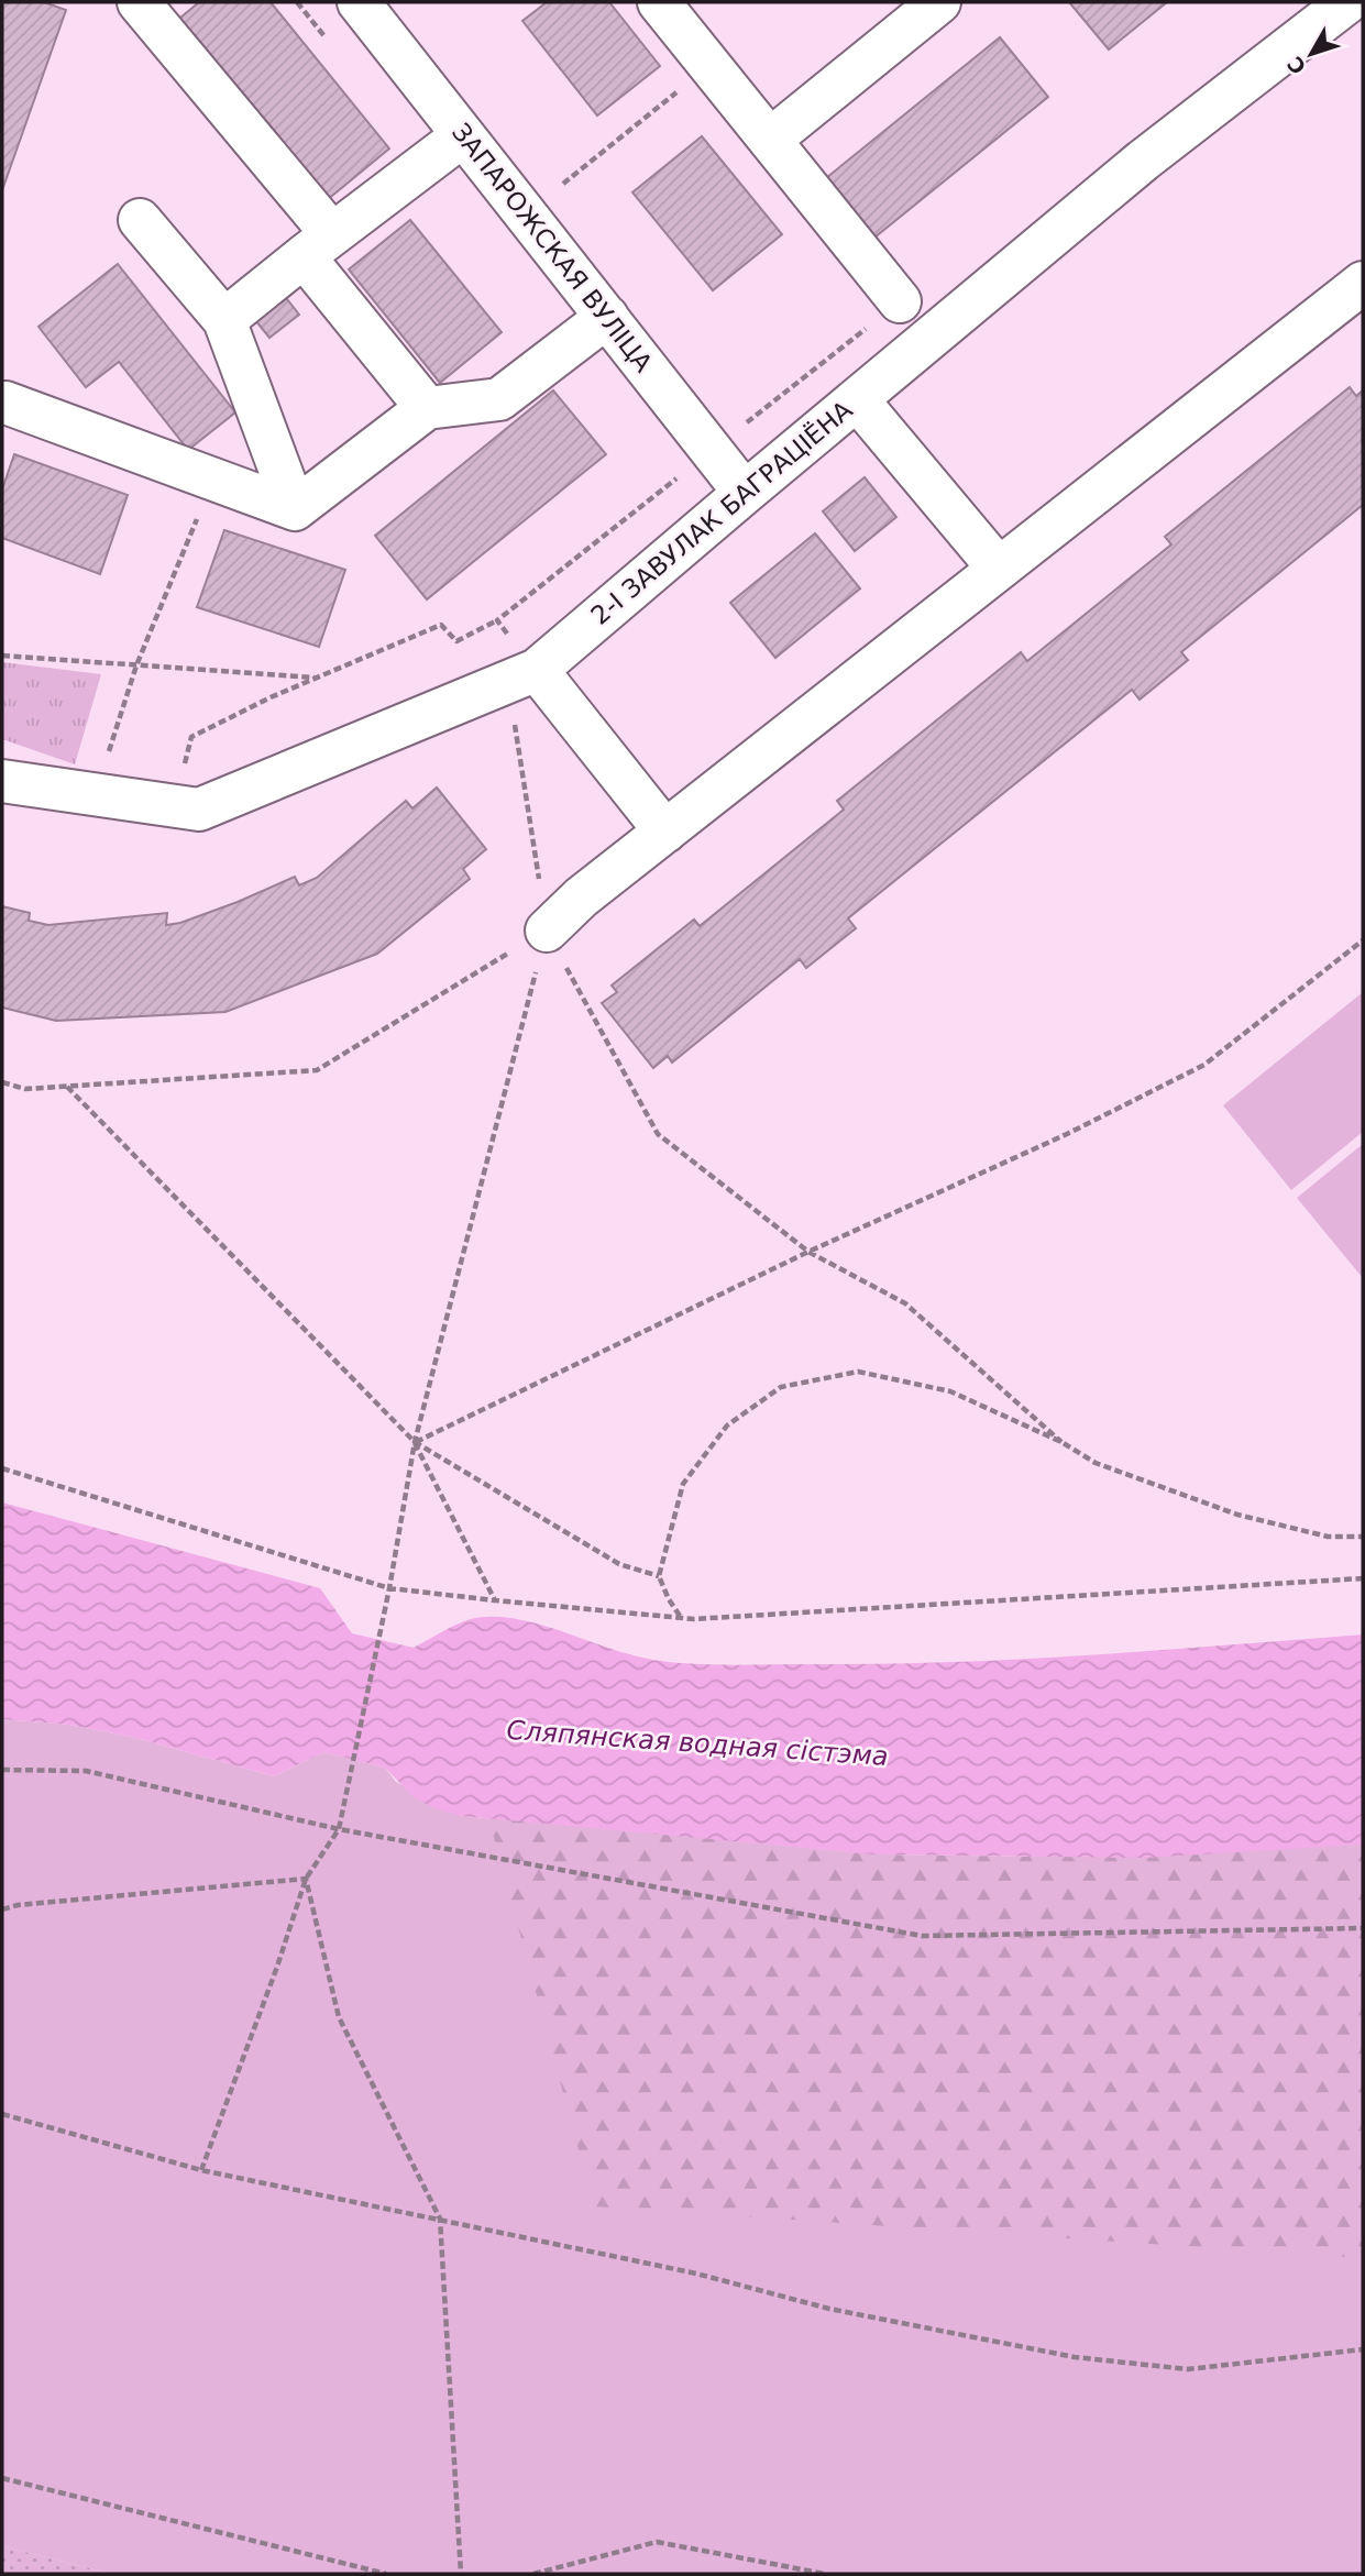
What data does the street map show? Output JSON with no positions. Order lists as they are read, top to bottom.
{
  "streets": {
    "street": ["ЗАПАРОЖСКАЯ ВУЛІЦА", "2-І ЗАВУЛАК БАГРАЦІЁНА"]
  },
  "crossings": [
    ["ЗАПАРОЖСКАЯ ВУЛІЦА", "2-І ЗАВУЛАК БАГРАЦІЁНА"]
  ],
  "water": ["Сляпянская водная сістэма"],
  "north": "bottom left"
}
